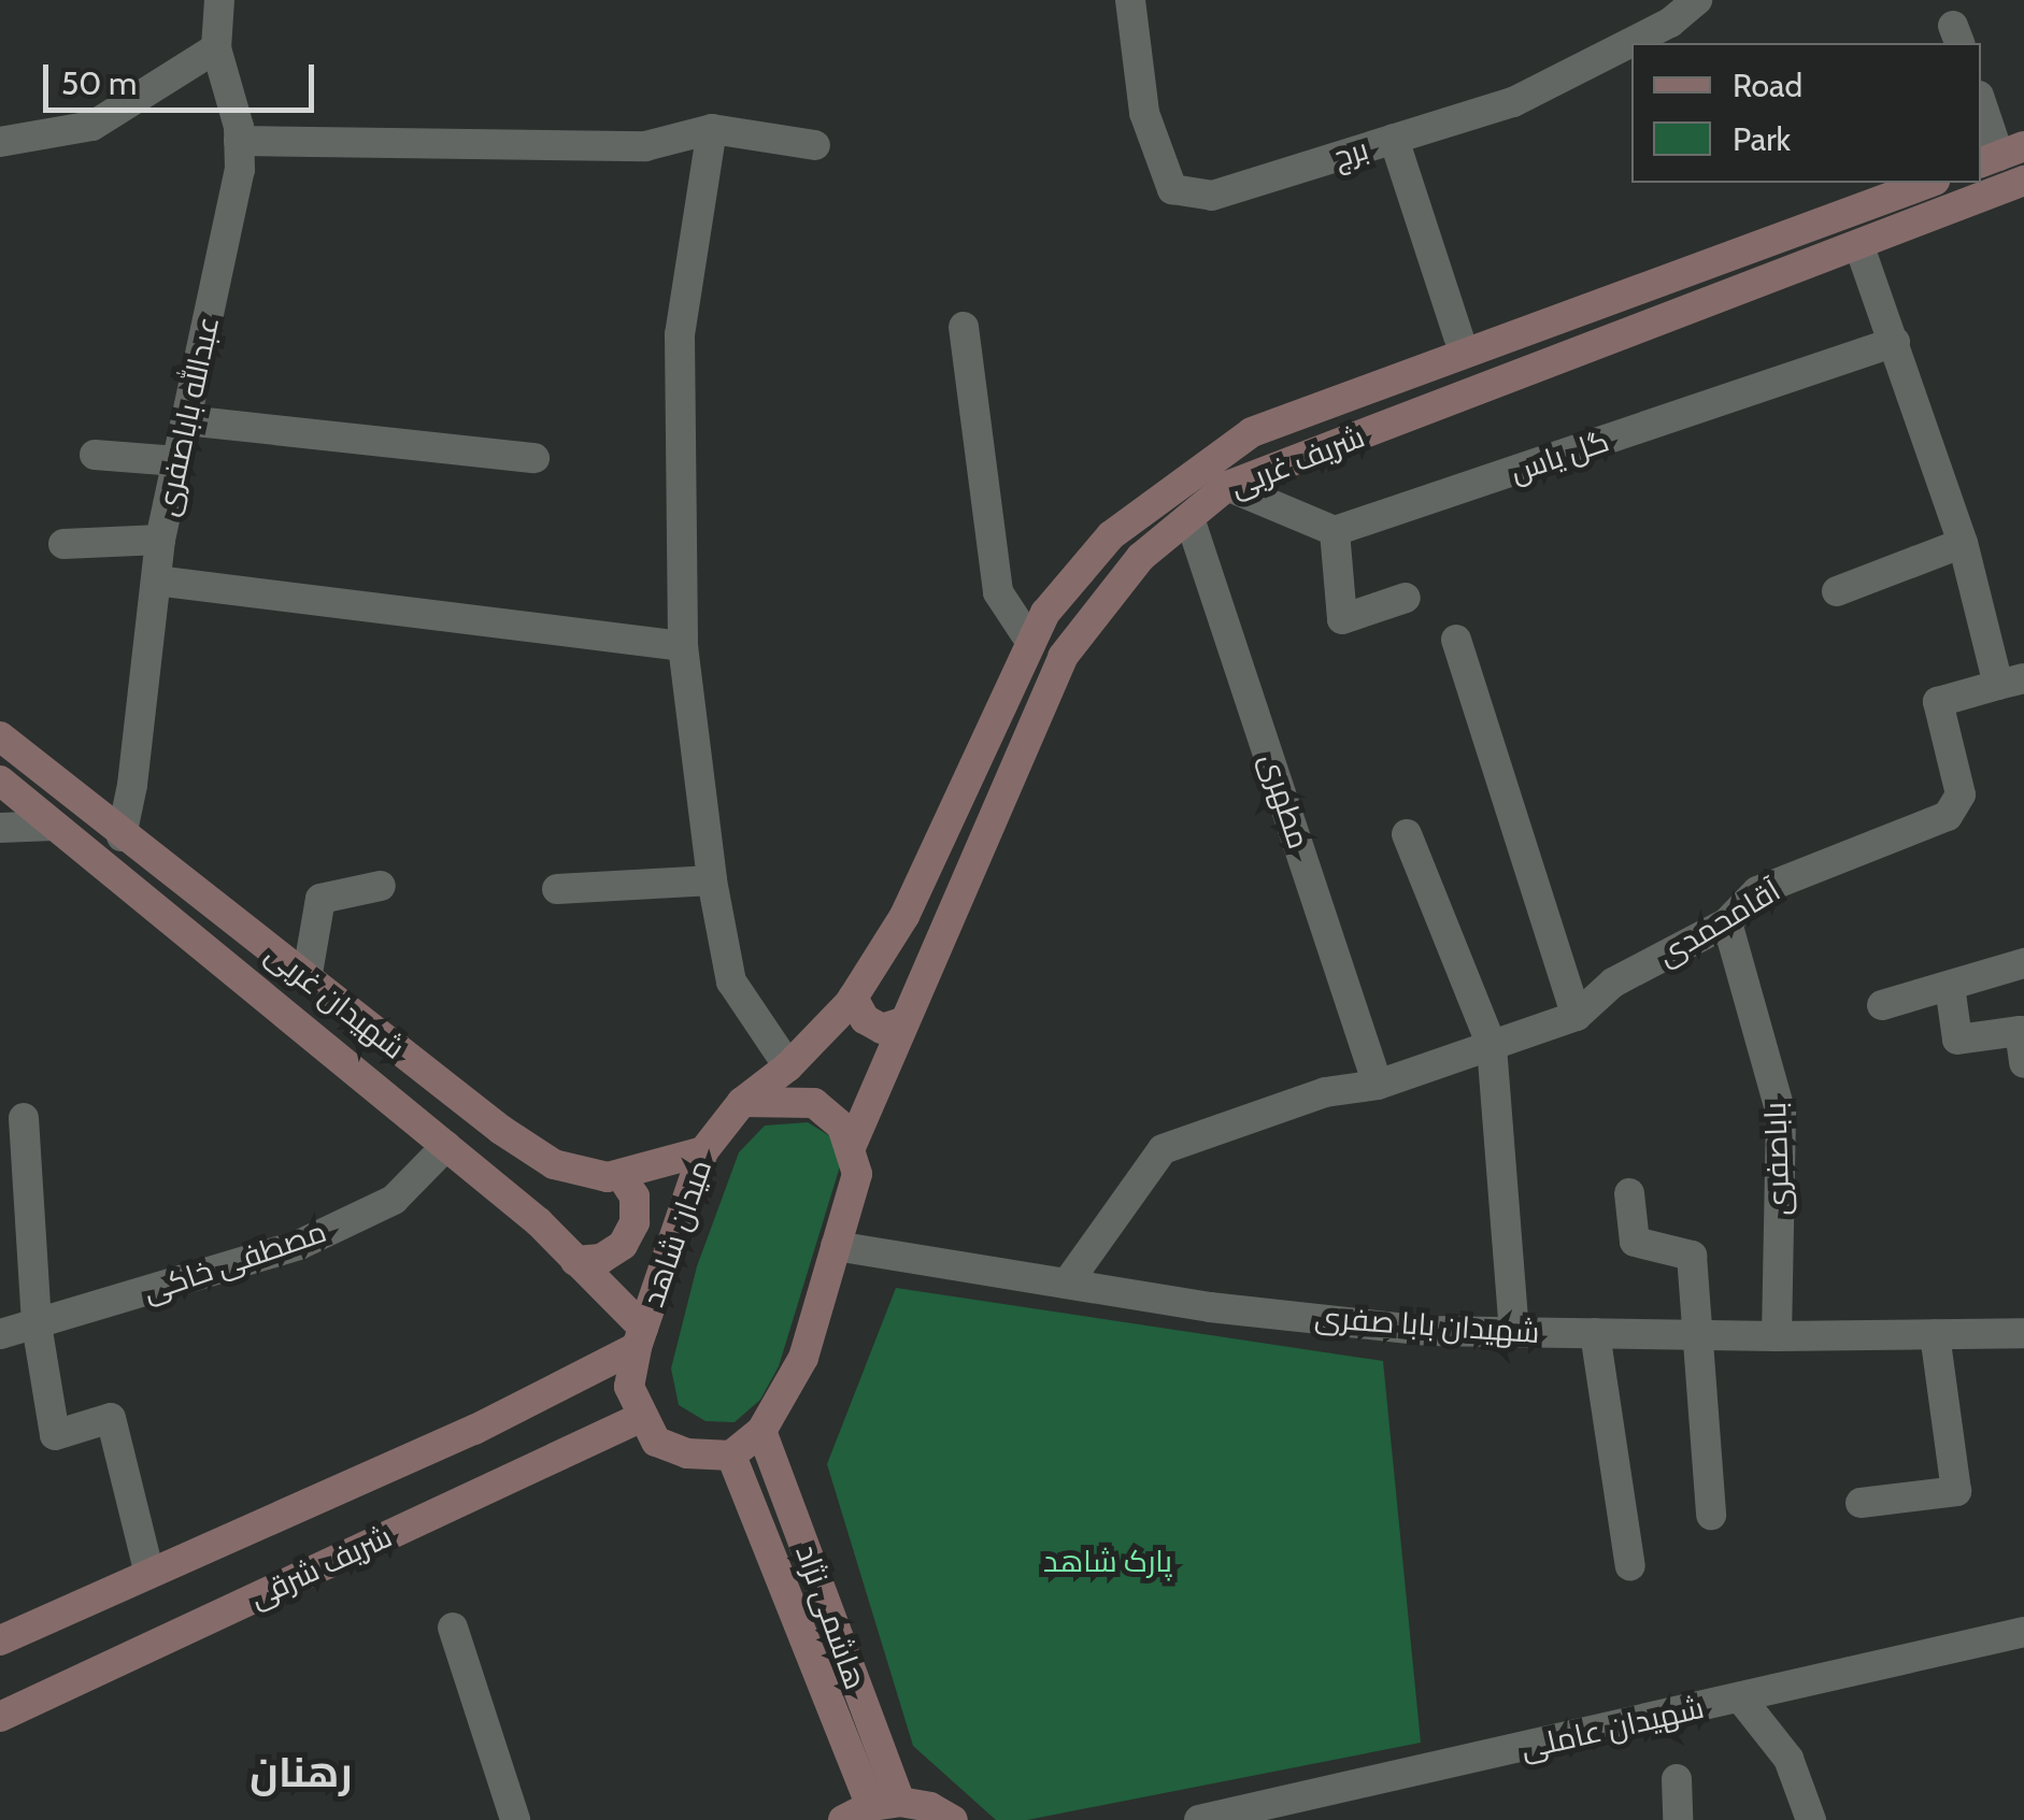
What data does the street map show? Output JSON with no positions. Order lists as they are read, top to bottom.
{
  "streets": {
    "main road": [
      "شریف غربی",
      "شهیدان غربی",
      "میدان شاهد",
      "شریف شرقی",
      "هاشمی نژاد"
    ],
    "street": [
      "برج",
      "عبدالله باباصفری",
      "گل یاس",
      "مطهری",
      "آقامحمدی",
      "باباصفری",
      "مصطفی خاکی",
      "شهیدان بابا صفری",
      "شهیدان عاملی"
    ]
  },
  "crossings": [
    ["عبدالله باباصفری", "شهیدان غربی"],
    ["گل یاس", "آقامحمدی"],
    ["شریف غربی", "مطهری"],
    ["شریف غربی", "آقامحمدی"],
    ["شریف غربی", "میدان شاهد"],
    ["مطهری", "آقامحمدی"],
    ["آقامحمدی", "باباصفری"],
    ["آقامحمدی", "شهیدان بابا صفری"],
    ["شهیدان غربی", "میدان شاهد"],
    ["شهیدان غربی", "مصطفی خاکی"],
    ["شهیدان غربی", "شریف شرقی"],
    ["باباصفری", "شهیدان بابا صفری"],
    ["میدان شاهد", "شریف شرقی"]
  ],
  "districts": ["رهنان"],
  "parks": ["پارک شاهد"],
  "legend": ["Road", "Park"],
  "scale_bar": "50 m"
}
